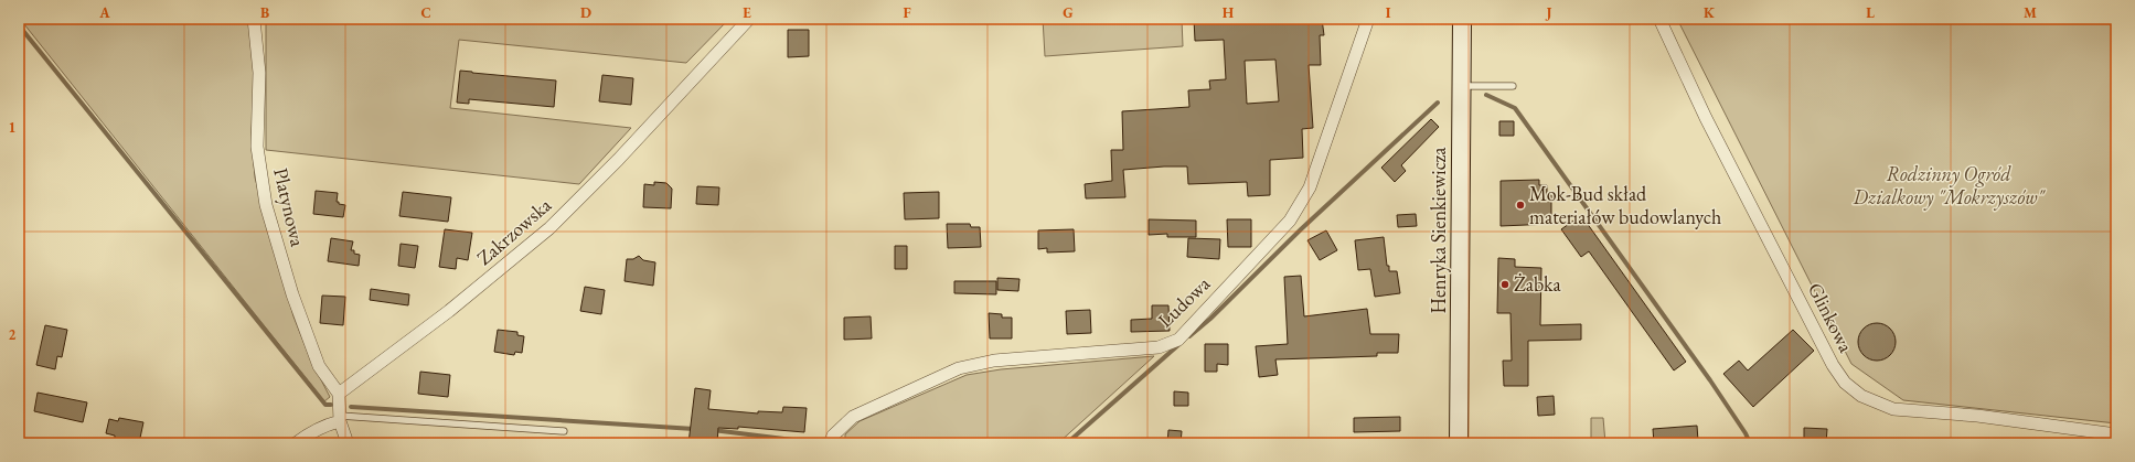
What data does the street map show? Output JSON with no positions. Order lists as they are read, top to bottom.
{
  "streets": {
    "main road": ["Henryka Sienkiewicza"],
    "street": [
      "Platynowa",
      "Zakrzowska",
      "Ludowa",
      "Glinkowa"
    ]
  },
  "crossings": [
    ["Platynowa", "Zakrzowska"]
  ],
  "parks": ["Rodzinny Ogród Dzialkowy \"Mokrzyszów\""],
  "places": ["Mok-Bud skład materiałów budowlanych", "Żabka"],
  "grid": {
    "columns": [
      "A",
      "B",
      "C",
      "D",
      "E",
      "F",
      "G",
      "H",
      "I",
      "J",
      "K",
      "L",
      "M"
    ],
    "rows": ["1", "2"]
  }
}
